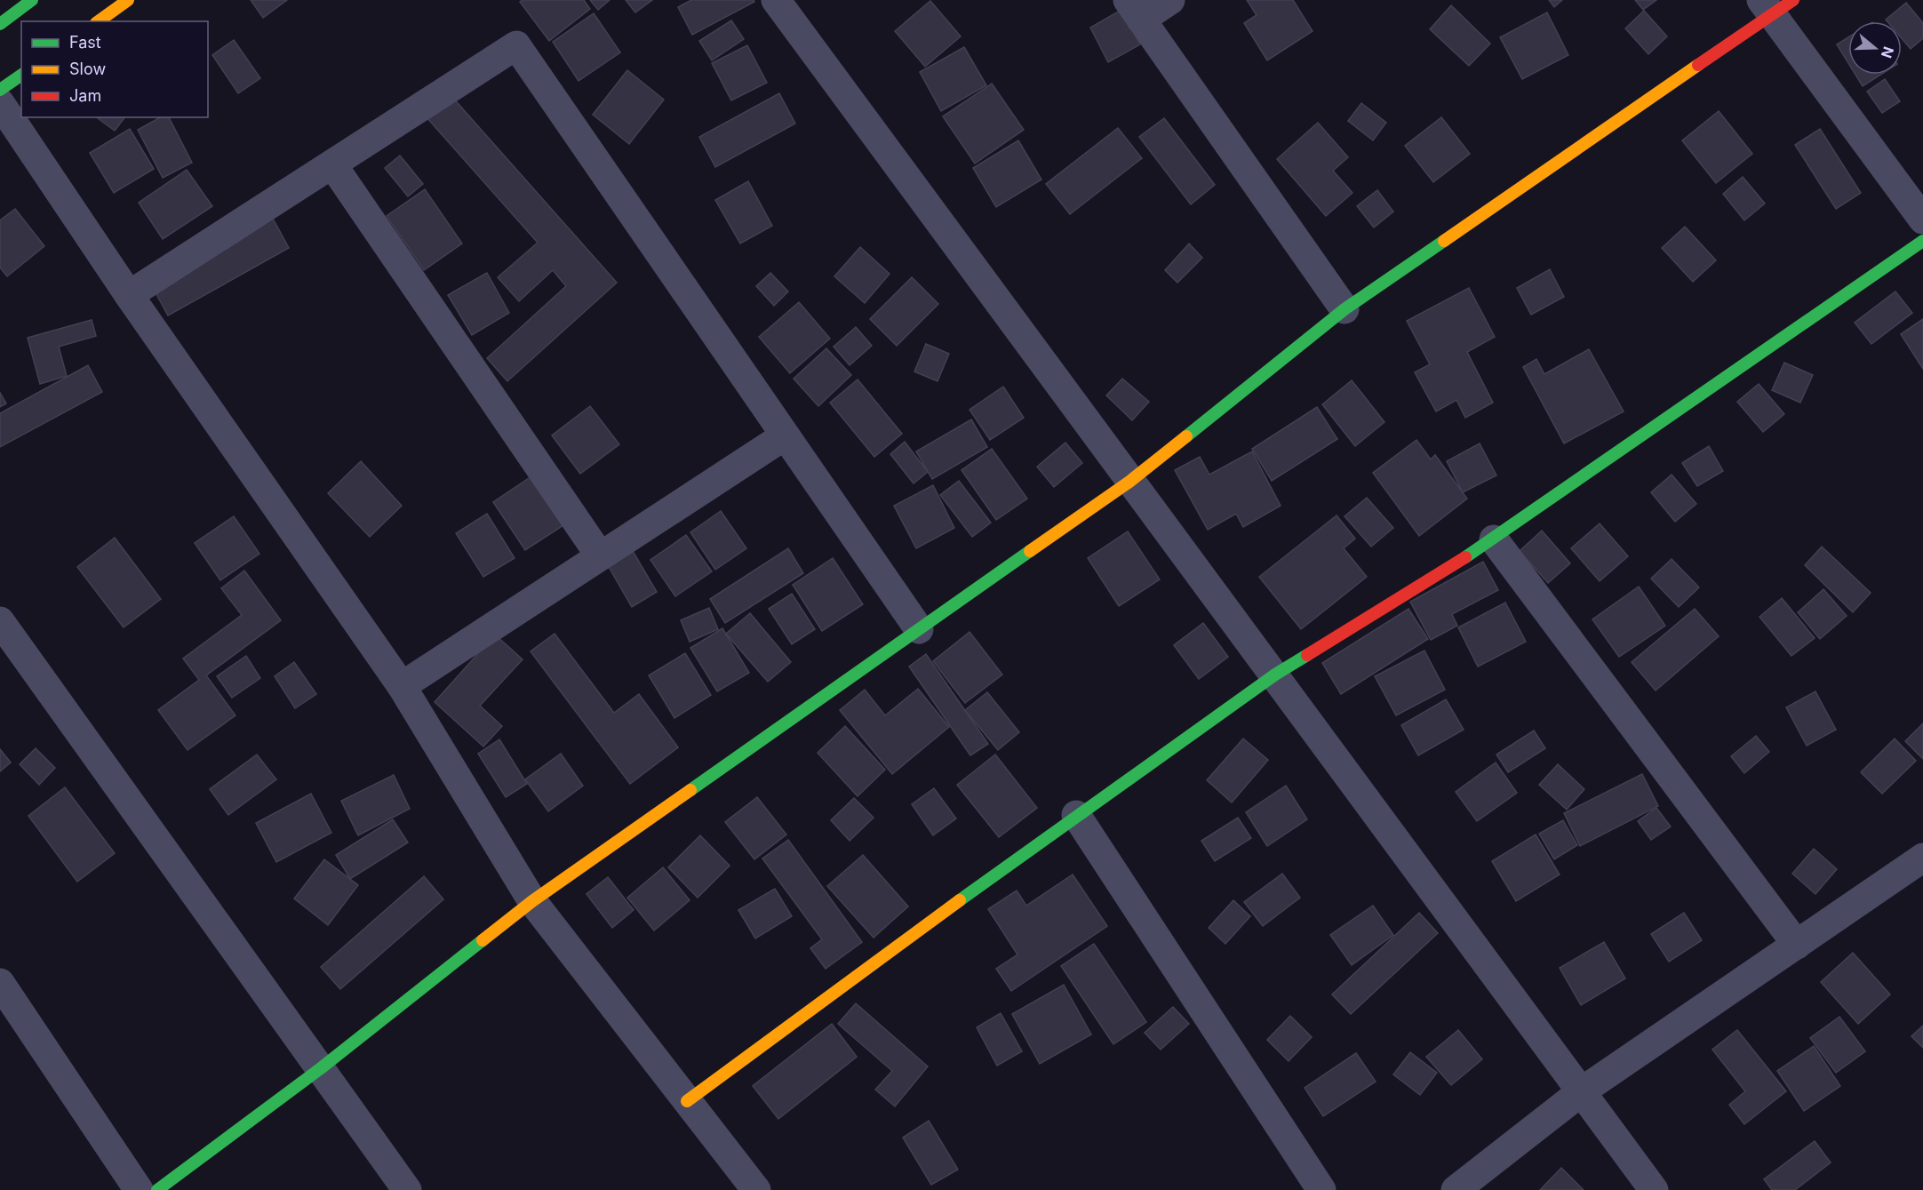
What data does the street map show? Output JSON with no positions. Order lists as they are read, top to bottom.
{
  "legend": ["Fast", "Slow", "Jam"],
  "north": "right"
}
